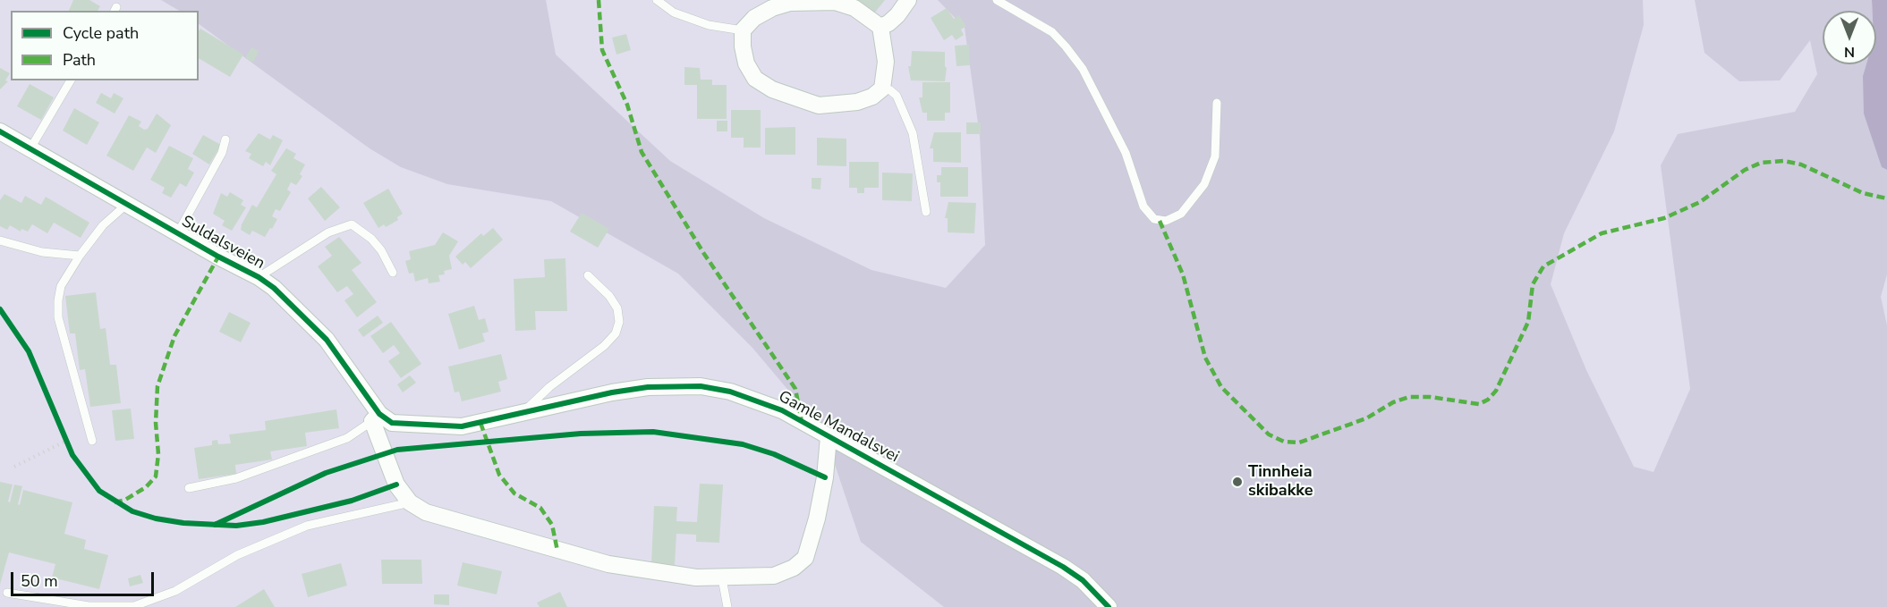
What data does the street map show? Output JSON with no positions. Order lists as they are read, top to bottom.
{
  "streets": {
    "street": ["Suldalsveien", "Gamle Mandalsvei"]
  },
  "crossings": [
    ["Suldalsveien", "Gamle Mandalsvei"]
  ],
  "places": ["Tinnheia skibakke"],
  "legend": ["Cycle path", "Path"],
  "scale_bar": "50 m",
  "north": "bottom"
}
